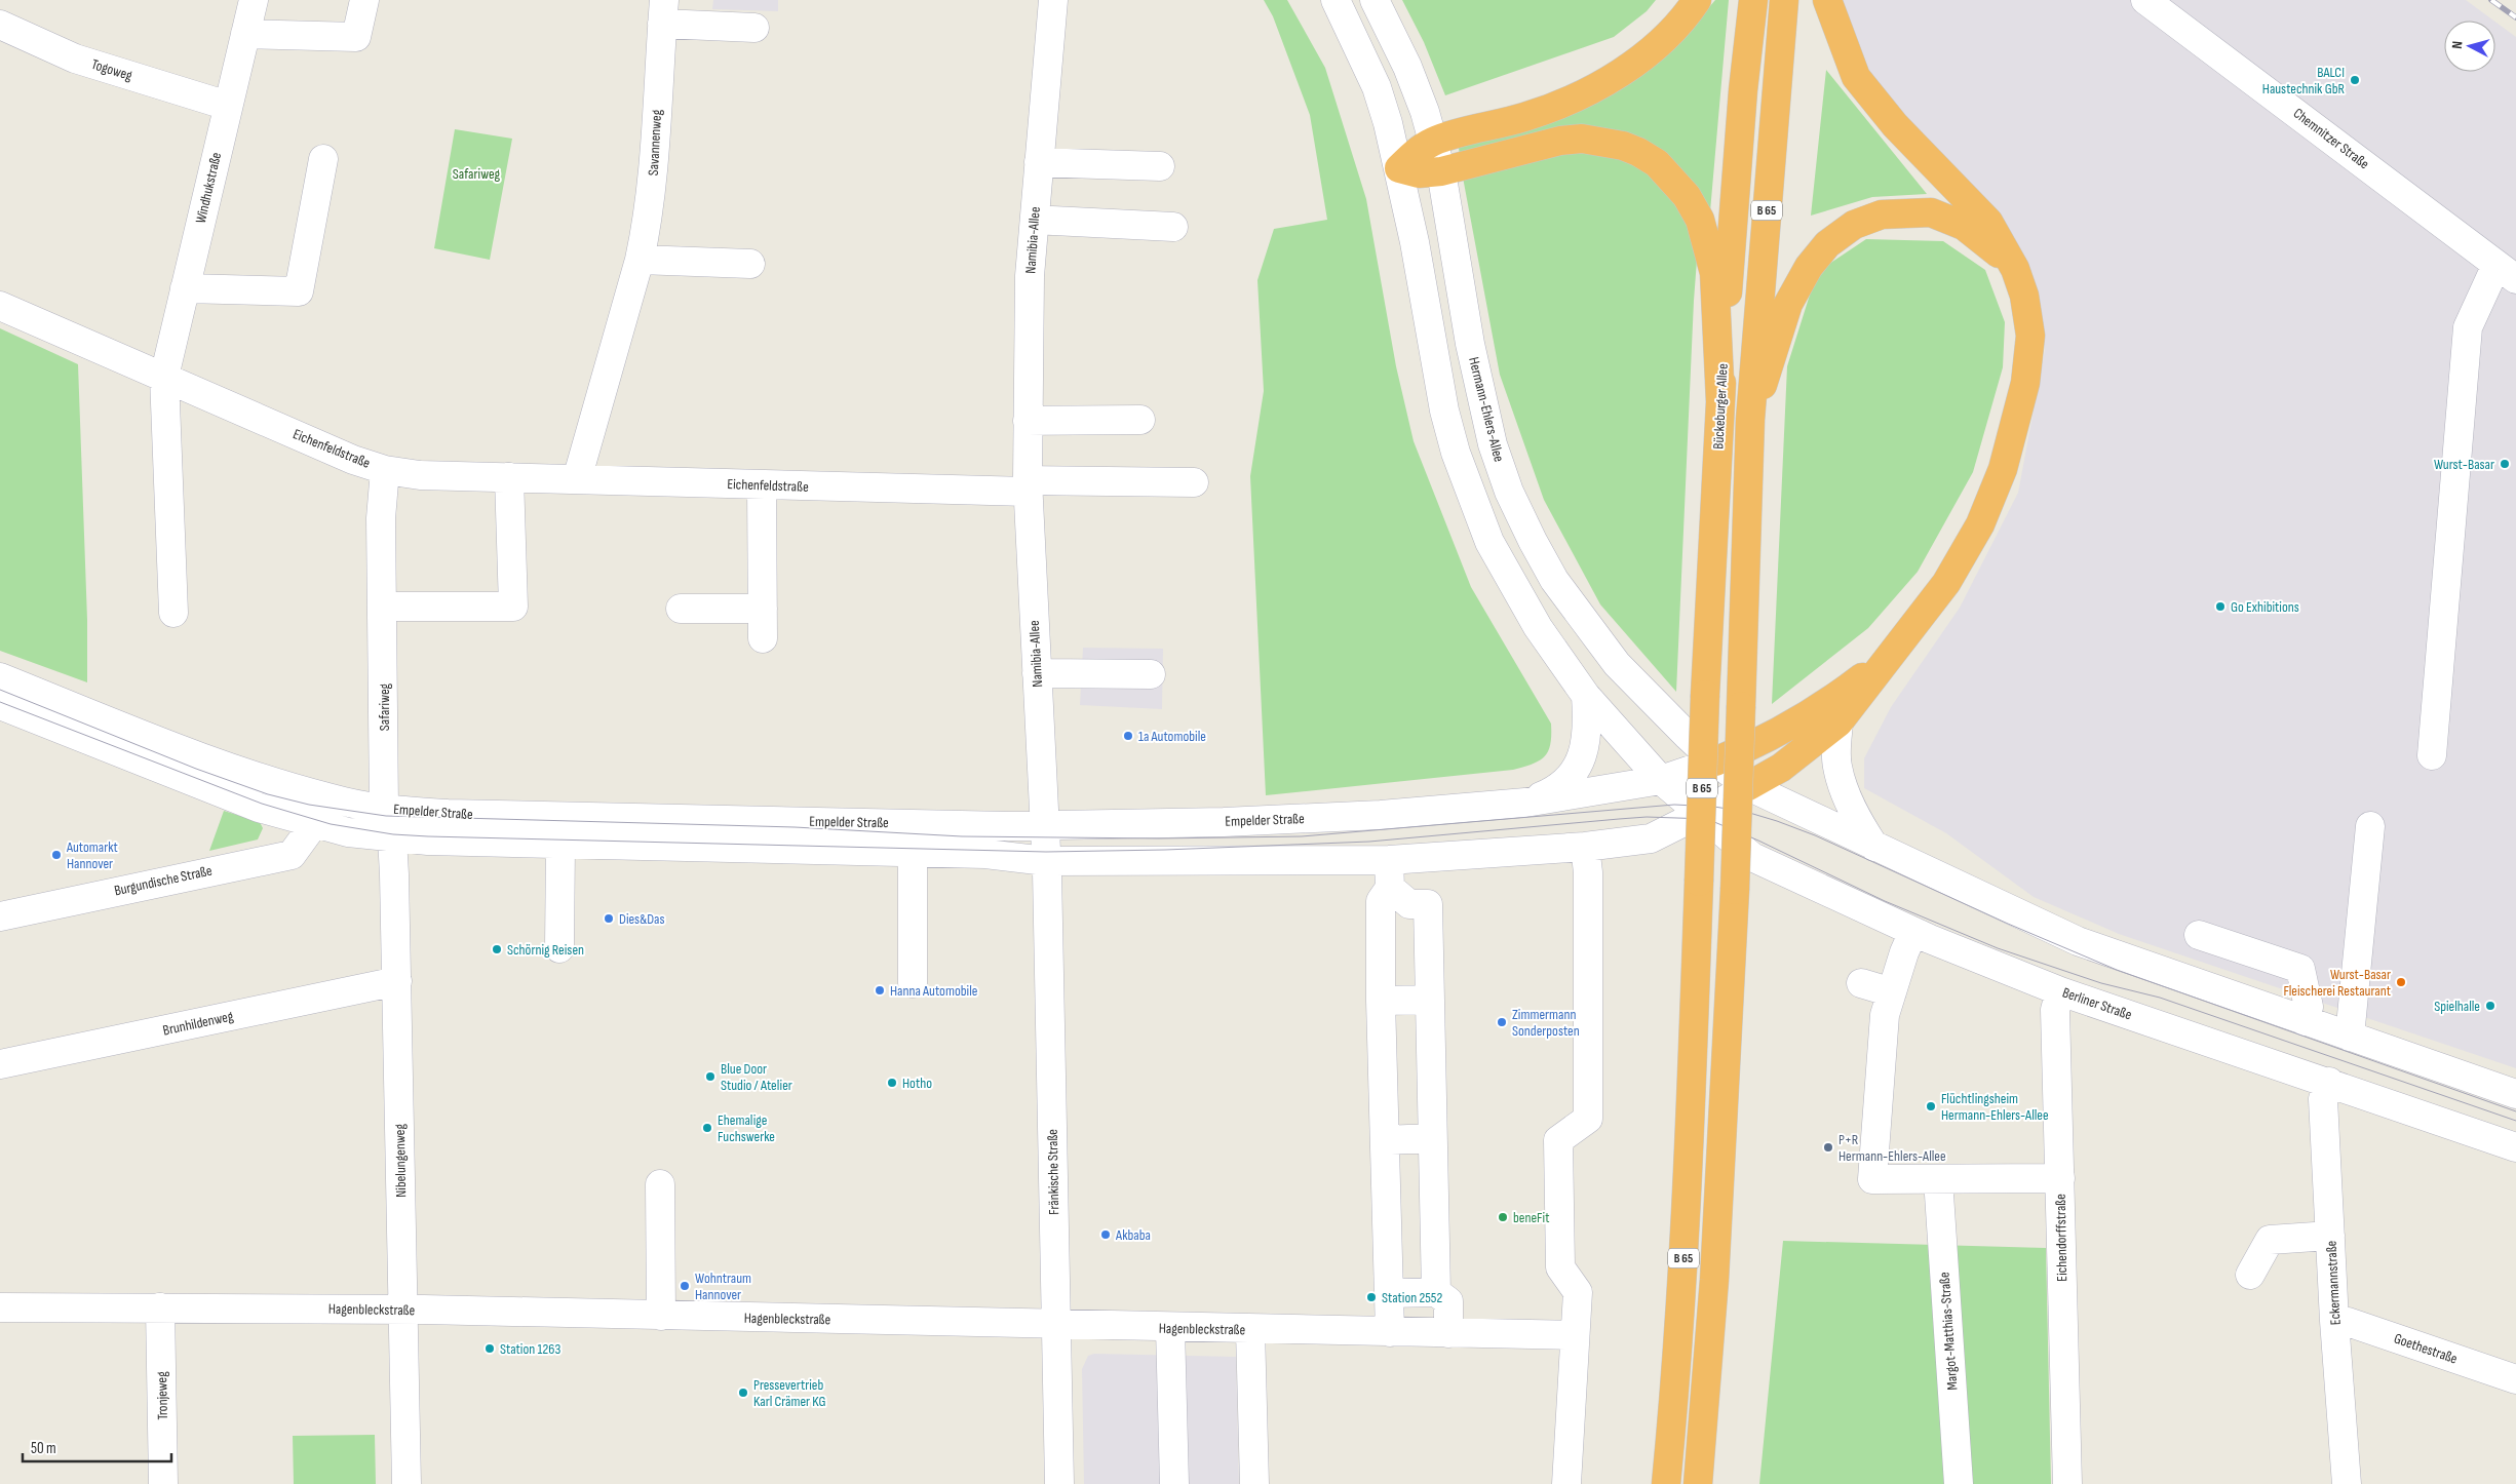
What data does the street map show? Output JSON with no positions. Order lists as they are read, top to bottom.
{
  "streets": {
    "highway": ["B 65", "Bückeburger Allee"],
    "street": [
      "Togoweg",
      "Chemnitzer Straße",
      "Savannenweg",
      "Windhukstraße",
      "Namibia-Allee",
      "Hermann-Ehlers-Allee",
      "Eichenfeldstraße",
      "Safariweg",
      "Empelder Straße",
      "Burgundische Straße",
      "Berliner Straße",
      "Brunhildenweg",
      "Nibelungenweg",
      "Fränkische Straße",
      "Eichendorffstraße",
      "Eckermannstraße",
      "Hagenbleckstraße",
      "Margot-Matthias-Straße",
      "Goethestraße",
      "Tronjeweg"
    ]
  },
  "crossings": [
    ["Togoweg", "Windhukstraße"],
    ["Savannenweg", "Eichenfeldstraße"],
    ["Windhukstraße", "Eichenfeldstraße"],
    ["Namibia-Allee", "Eichenfeldstraße"],
    ["Namibia-Allee", "Empelder Straße"],
    ["Namibia-Allee", "Fränkische Straße"],
    ["Hermann-Ehlers-Allee", "Empelder Straße"],
    ["Eichenfeldstraße", "Safariweg"],
    ["Safariweg", "Empelder Straße"],
    ["Safariweg", "Nibelungenweg"],
    ["Empelder Straße", "Burgundische Straße"],
    ["Empelder Straße", "Berliner Straße"],
    ["Empelder Straße", "Nibelungenweg"],
    ["Empelder Straße", "Fränkische Straße"],
    ["Berliner Straße", "Eichendorffstraße"],
    ["Berliner Straße", "Eckermannstraße"],
    ["Brunhildenweg", "Nibelungenweg"],
    ["Nibelungenweg", "Hagenbleckstraße"],
    ["Fränkische Straße", "Hagenbleckstraße"],
    ["Eckermannstraße", "Goethestraße"],
    ["Hagenbleckstraße", "Tronjeweg"]
  ],
  "parks": ["Safariweg"],
  "places": [
    "BALCI Haustechnik GbR",
    "Wurst-Basar",
    "Go Exhibitions",
    "1a Automobile",
    "Automarkt Hannover",
    "Dies&Das",
    "Schörnig Reisen",
    "Wurst-Basar Fleischerei Restaurant",
    "Hanna Automobile",
    "Spielhalle",
    "Zimmermann Sonderposten",
    "Blue Door Studio / Atelier",
    "Hotho",
    "Flüchtlingsheim Hermann-Ehlers-Allee",
    "Ehemalige Fuchswerke",
    "P+R Hermann-Ehlers-Allee",
    "beneFit",
    "Akbaba",
    "Wohntraum Hannover",
    "Station 2552",
    "Station 1263",
    "Pressevertrieb Karl Crämer KG"
  ],
  "scale_bar": "50 m",
  "north": "left"
}
